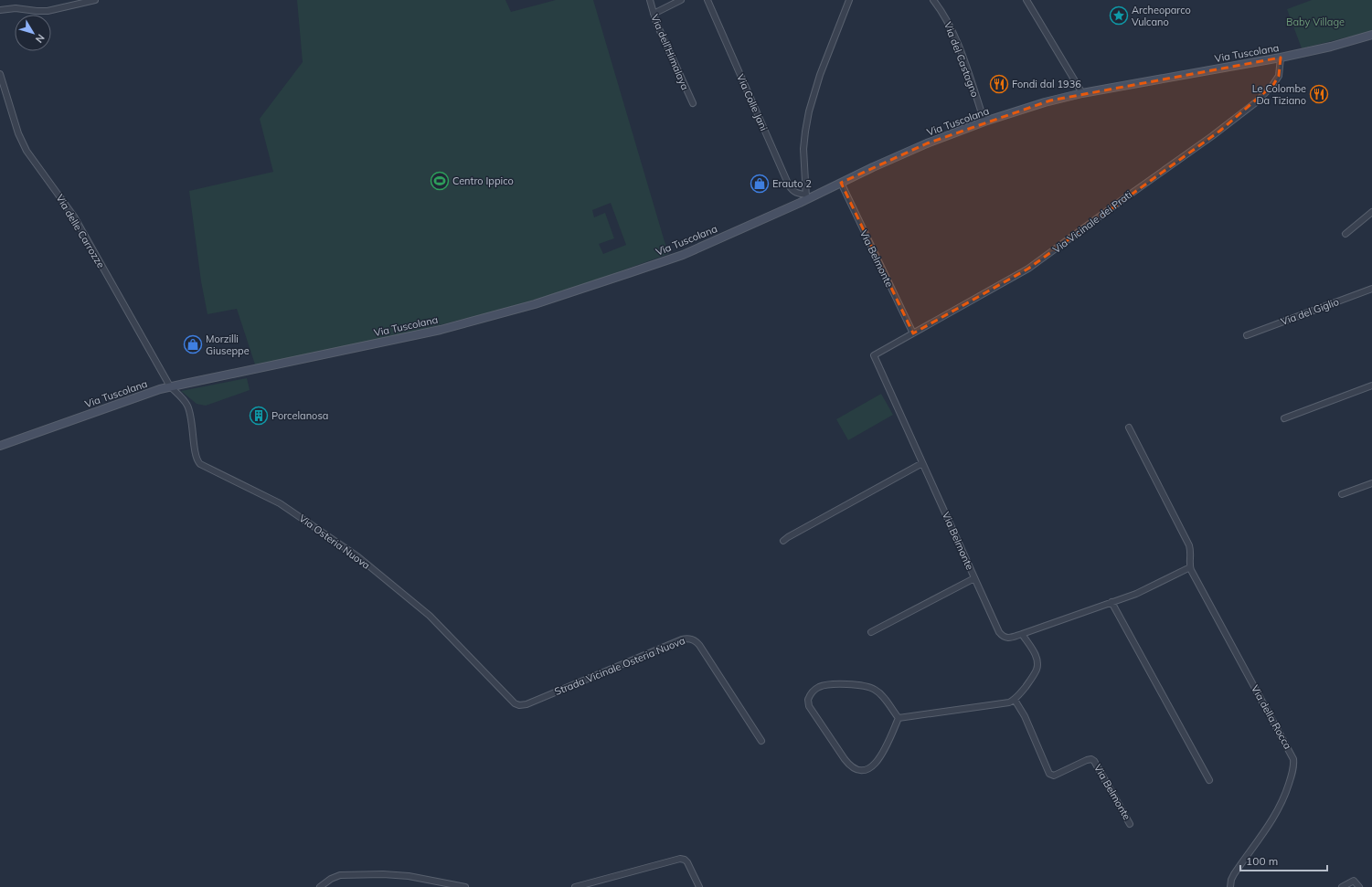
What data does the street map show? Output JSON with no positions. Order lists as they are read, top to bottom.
{
  "streets": {
    "main road": ["Via Tuscolana"],
    "street": [
      "Via dell'Himalaya",
      "Via del Castagno",
      "Via Colle Jani",
      "Via Vicinale dei Prati",
      "Via delle Carrozze",
      "Via Belmonte",
      "Via del Giglio",
      "Via Osteria Nuova",
      "Strada Vicinale Osteria Nuova",
      "Via della Rocca"
    ]
  },
  "crossings": [
    ["Via Tuscolana", "Via del Castagno"],
    ["Via Tuscolana", "Via Colle Jani"],
    ["Via Tuscolana", "Via Vicinale dei Prati"],
    ["Via Tuscolana", "Via delle Carrozze"],
    ["Via Tuscolana", "Via Belmonte"],
    ["Via Tuscolana", "Via Osteria Nuova"],
    ["Via Vicinale dei Prati", "Via Belmonte"],
    ["Via delle Carrozze", "Via Osteria Nuova"],
    ["Via Osteria Nuova", "Strada Vicinale Osteria Nuova"]
  ],
  "parks": ["Baby Village"],
  "places": {
    "place": ["Archeoparco Vulcano"],
    "restaurant": ["Fondi dal 1936", "Le Colombe Da Tiziano"],
    "sports": ["Centro Ippico"],
    "shop": ["Erauto 2", "Morzilli Giuseppe"],
    "building": ["Porcelanosa"]
  },
  "scale_bar": "100 m",
  "north": "bottom right"
}
